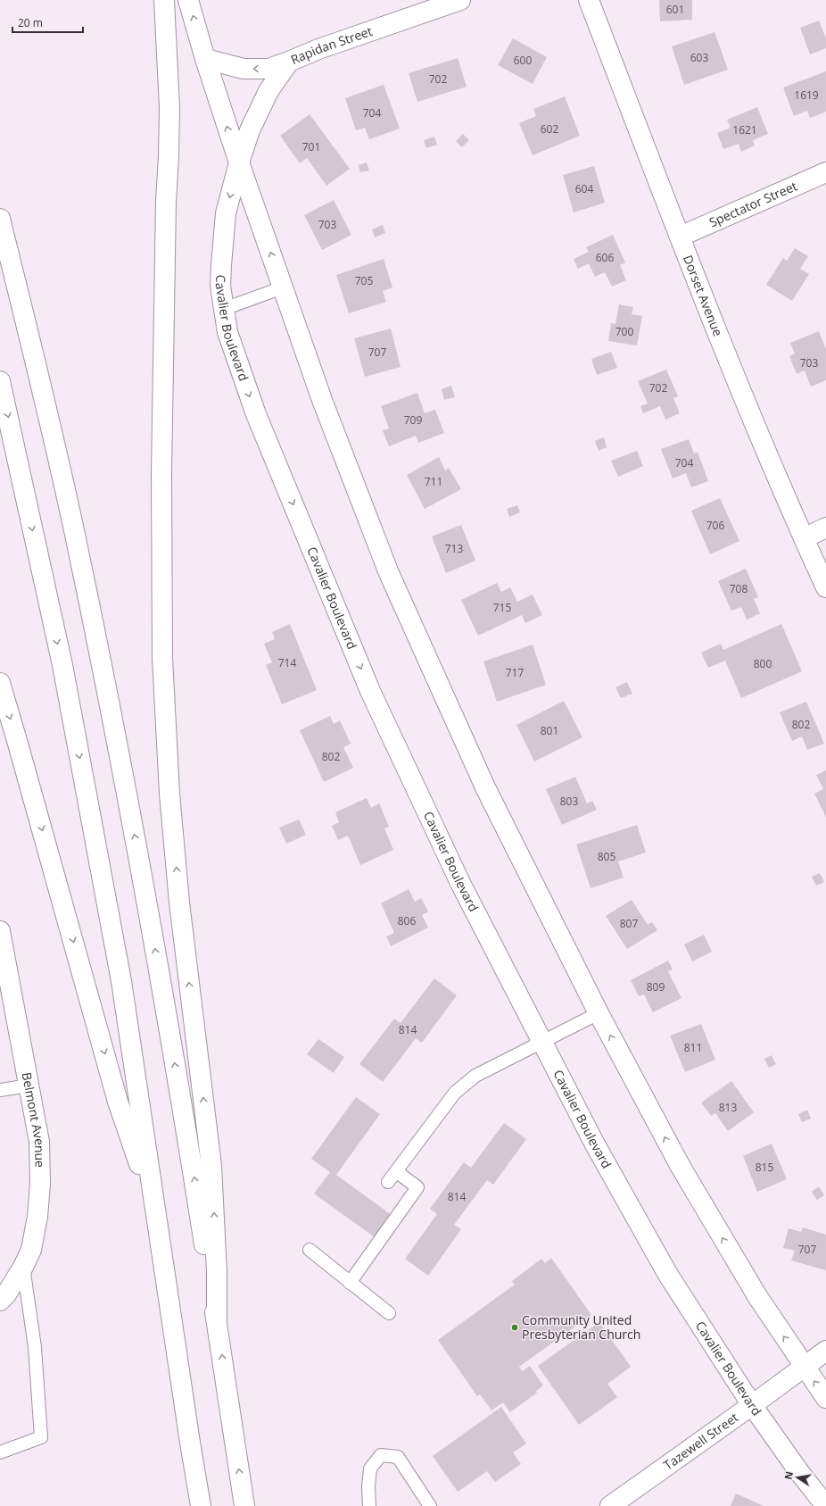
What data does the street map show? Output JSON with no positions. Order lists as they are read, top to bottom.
{
  "streets": {
    "main road": [
      "Rapidan Street",
      "Spectator Street",
      "Dorset Avenue",
      "Cavalier Boulevard",
      "Belmont Avenue",
      "Tazewell Street"
    ]
  },
  "crossings": [
    ["Rapidan Street", "Cavalier Boulevard"],
    ["Spectator Street", "Dorset Avenue"],
    ["Cavalier Boulevard", "Tazewell Street"]
  ],
  "places": ["Community United Presbyterian Church"],
  "house_numbers": [
    "601",
    "603",
    "600",
    "702",
    "1619",
    "704",
    "602",
    "1621",
    "701",
    "604",
    "703",
    "606",
    "705",
    "700",
    "707",
    "703",
    "702",
    "709",
    "704",
    "711",
    "706",
    "713",
    "708",
    "715",
    "714",
    "800",
    "717",
    "802",
    "801",
    "802",
    "803",
    "805",
    "806",
    "807",
    "809",
    "814",
    "811",
    "813",
    "815",
    "814",
    "707"
  ],
  "scale_bar": "20 m",
  "north": "left"
}
